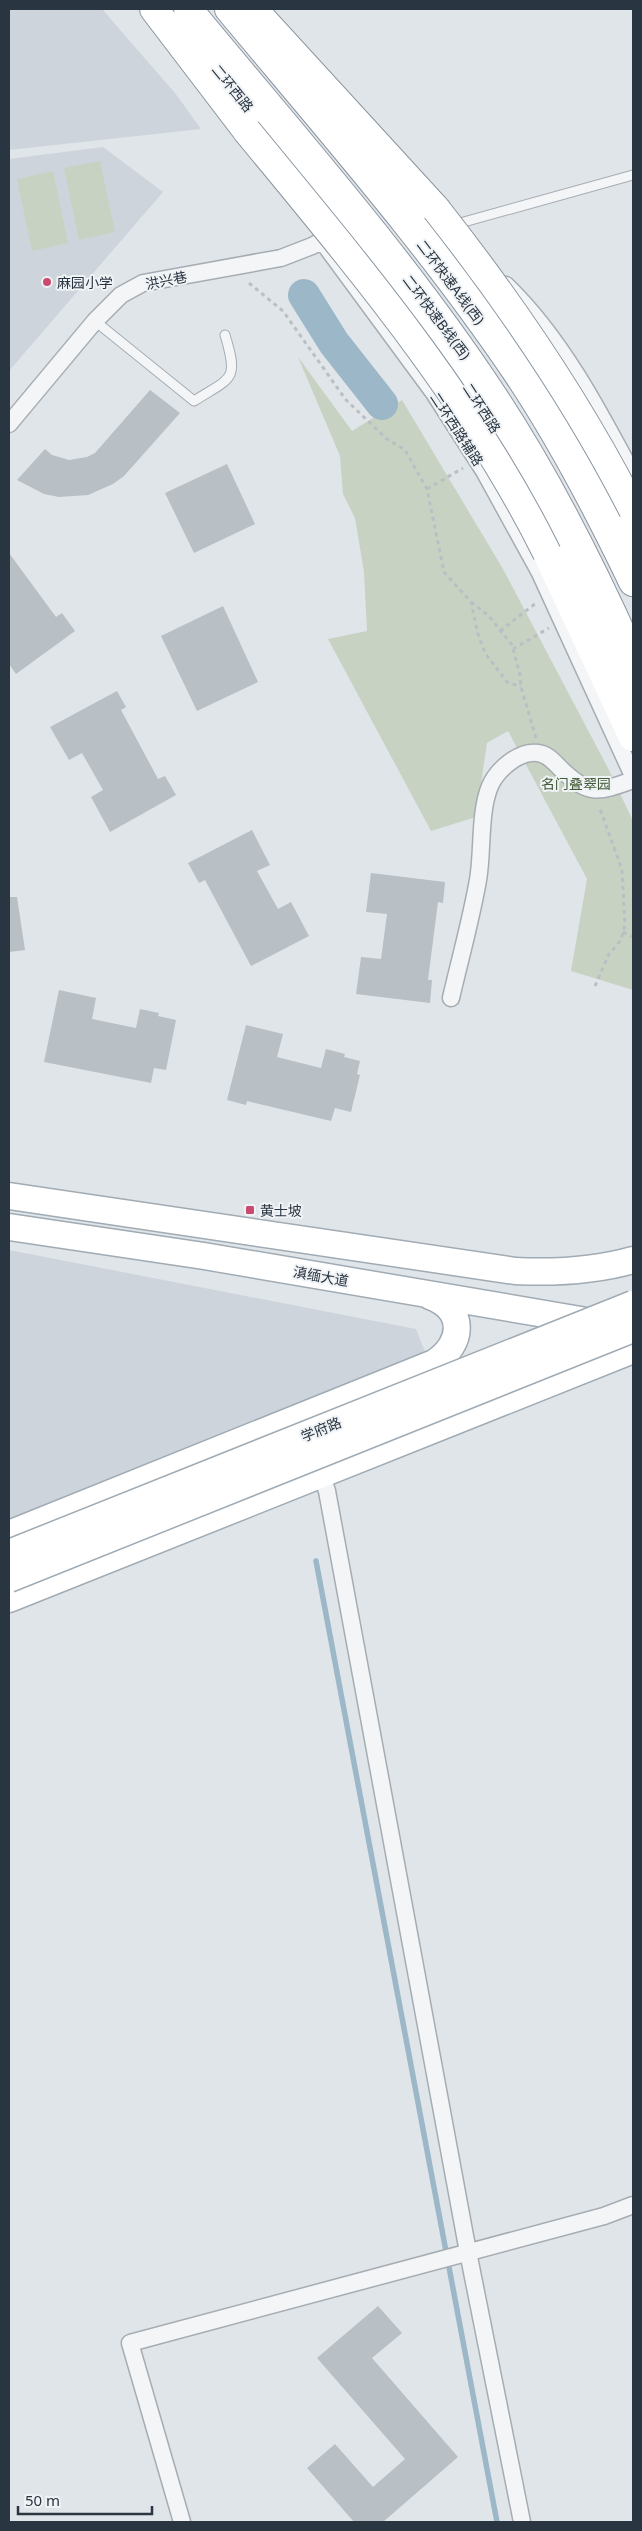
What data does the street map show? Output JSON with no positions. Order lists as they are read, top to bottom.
{
  "streets": {
    "highway": ["二环快速A线(西)", "二环快速B线(西)"],
    "main road": ["二环西路", "滇缅大道", "学府路"],
    "street": ["洪兴巷", "二环西路辅路"]
  },
  "crossings": [
    ["二环西路", "洪兴巷"],
    ["二环西路", "二环西路辅路"],
    ["洪兴巷", "二环西路辅路"],
    ["滇缅大道", "学府路"]
  ],
  "parks": ["名门叠翠园"],
  "places": {
    "other": ["麻园小学"],
    "transit": ["黄士坡"]
  },
  "scale_bar": "50 m"
}
